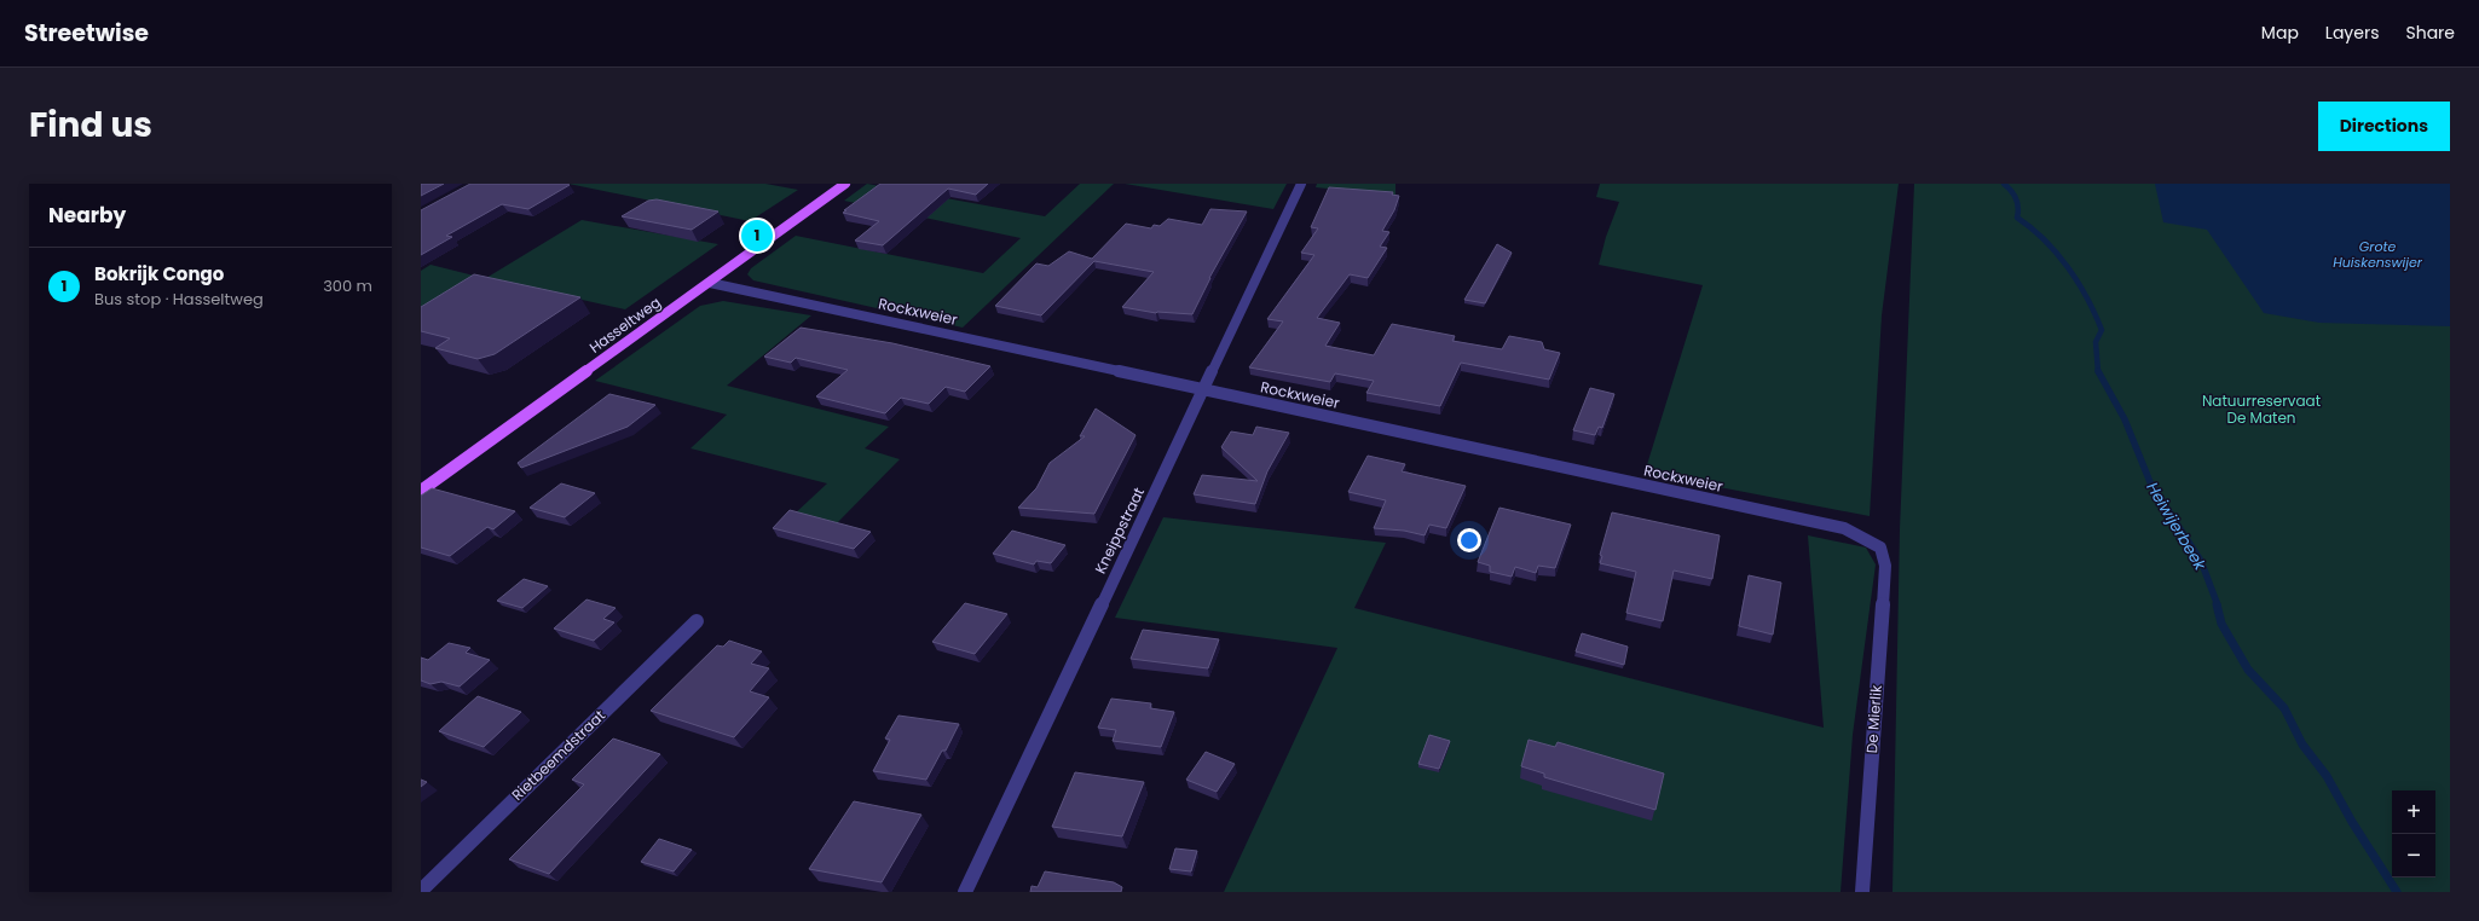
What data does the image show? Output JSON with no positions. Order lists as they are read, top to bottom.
{
  "streets": {
    "main road": ["Hasseltweg"],
    "street": [
      "Rockxweier",
      "Kneippstraat",
      "De Mierlik",
      "Rietbeemdstraat"
    ]
  },
  "crossings": [
    ["Rockxweier", "Hasseltweg"],
    ["Rockxweier", "Kneippstraat"],
    ["Rockxweier", "De Mierlik"]
  ],
  "water": ["Grote Huiskenswijer", "Heiwijerbeek"],
  "parks": ["Natuurreservaat De Maten"],
  "page": {
    "header": "Streetwise",
    "nav": ["Map", "Layers", "Share"],
    "title": "Find us",
    "buttons": "Directions",
    "heading": "Nearby",
    "pins": "1",
    "list": [
      {
        "mark": "1",
        "name": "Bokrijk Congo",
        "note": "Bus stop · Hasseltweg",
        "value": "300 m"
      }
    ],
    "map_buttons": ["+", "−"]
  }
}
